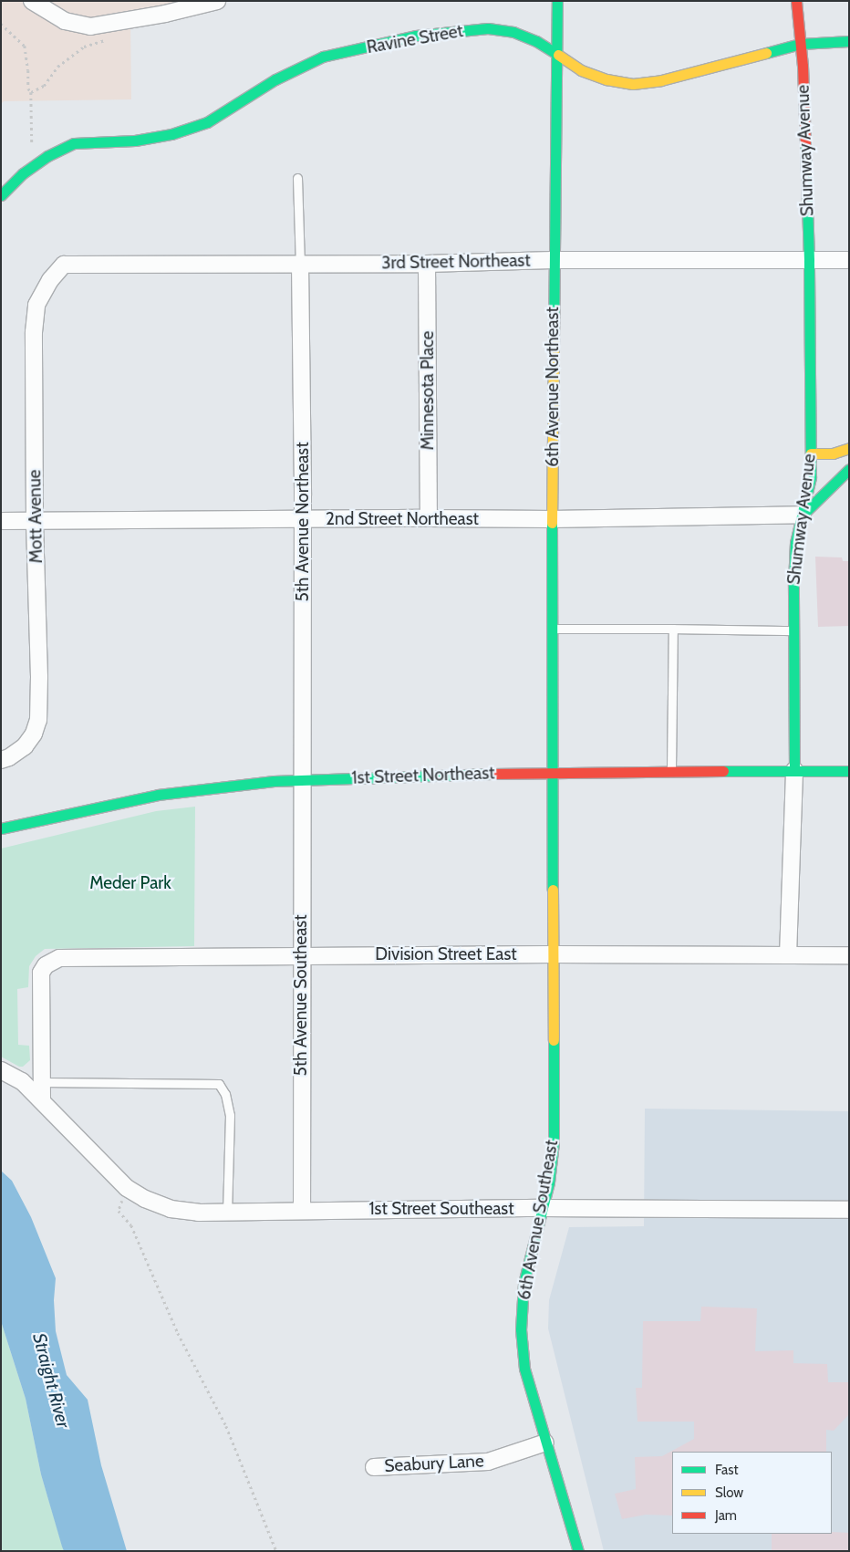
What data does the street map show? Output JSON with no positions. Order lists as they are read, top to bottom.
{
  "streets": {
    "street": [
      "Ravine Street",
      "Shumway Avenue",
      "3rd Street Northeast",
      "6th Avenue Northeast",
      "Minnesota Place",
      "Mott Avenue",
      "2nd Street Northeast",
      "5th Avenue Northeast",
      "1st Street Northeast",
      "Division Street East",
      "5th Avenue Southeast",
      "1st Street Southeast",
      "6th Avenue Southeast",
      "Seabury Lane"
    ]
  },
  "crossings": [
    ["Ravine Street", "Shumway Avenue"],
    ["Ravine Street", "6th Avenue Northeast"],
    ["Shumway Avenue", "3rd Street Northeast"],
    ["Shumway Avenue", "2nd Street Northeast"],
    ["Shumway Avenue", "1st Street Northeast"],
    ["Shumway Avenue", "Division Street East"],
    ["3rd Street Northeast", "6th Avenue Northeast"],
    ["3rd Street Northeast", "Minnesota Place"],
    ["3rd Street Northeast", "Mott Avenue"],
    ["3rd Street Northeast", "5th Avenue Northeast"],
    ["6th Avenue Northeast", "2nd Street Northeast"],
    ["6th Avenue Northeast", "1st Street Northeast"],
    ["6th Avenue Northeast", "6th Avenue Southeast"],
    ["Minnesota Place", "2nd Street Northeast"],
    ["Mott Avenue", "2nd Street Northeast"],
    ["2nd Street Northeast", "5th Avenue Northeast"],
    ["5th Avenue Northeast", "1st Street Northeast"],
    ["5th Avenue Northeast", "5th Avenue Southeast"],
    ["1st Street Northeast", "5th Avenue Southeast"],
    ["1st Street Northeast", "6th Avenue Southeast"],
    ["Division Street East", "5th Avenue Southeast"],
    ["Division Street East", "6th Avenue Southeast"],
    ["5th Avenue Southeast", "1st Street Southeast"],
    ["1st Street Southeast", "6th Avenue Southeast"],
    ["6th Avenue Southeast", "Seabury Lane"]
  ],
  "water": ["Straight River"],
  "parks": ["Meder Park"],
  "legend": ["Fast", "Slow", "Jam"]
}
